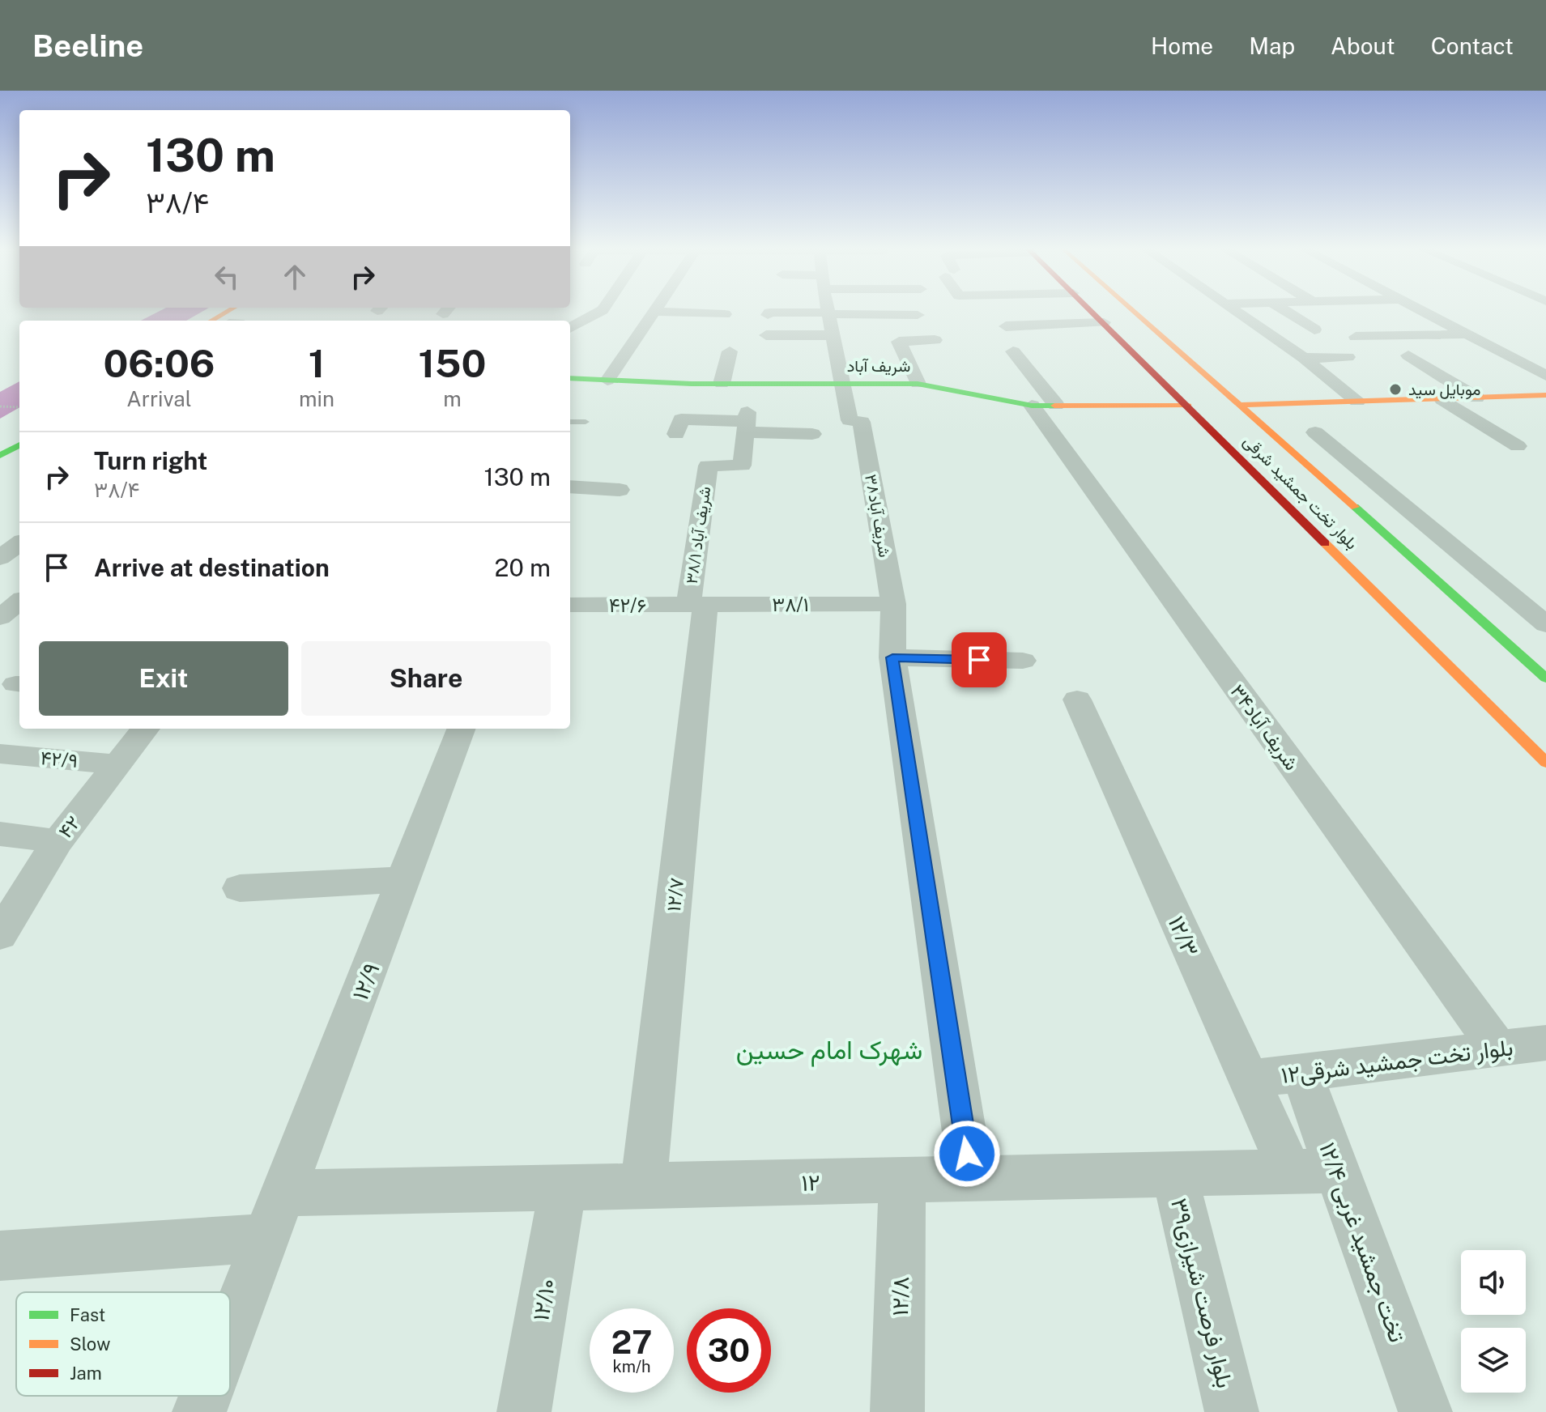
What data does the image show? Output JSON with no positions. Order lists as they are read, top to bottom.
{
  "streets": {
    "main road": ["شریف آباد", "بلوار تخت جمشید شرقی"],
    "street": [
      "شریف آباد۳۸",
      "۳۸/۱ شریف آباد",
      "۳۸/۱",
      "۴۲/۶",
      "شریف آباد۳۴",
      "۴۲/۹",
      "۴۲",
      "۱۲/۷",
      "۱۲/۳",
      "۱۲/۹",
      "بلوار تخت جمشید شرقی۱۲",
      "۱۲",
      "تخت جمشید غربی ۱۲/۴",
      "بلوار فرصت شیرازی۳۹",
      "۱۲/۸",
      "۱۲/۱۰"
    ]
  },
  "crossings": [
    ["شریف آباد", "بلوار تخت جمشید شرقی"],
    ["شریف آباد", "شریف آباد۳۸"],
    ["شریف آباد", "شریف آباد۳۴"],
    ["بلوار تخت جمشید شرقی", "شریف آباد۳۴"],
    ["شریف آباد۳۸", "۳۸/۱"],
    ["شریف آباد۳۸", "۱۲"],
    ["۳۸/۱ شریف آباد", "۳۸/۱"],
    ["۳۸/۱ شریف آباد", "۴۲/۶"],
    ["۳۸/۱ شریف آباد", "۱۲/۷"],
    ["۳۸/۱", "۴۲/۶"],
    ["۳۸/۱", "۱۲/۷"],
    ["۴۲/۶", "۱۲/۷"],
    ["شریف آباد۳۴", "بلوار تخت جمشید شرقی۱۲"],
    ["۴۲/۹", "۴۲"],
    ["۱۲/۷", "۱۲"],
    ["۱۲/۳", "بلوار تخت جمشید شرقی۱۲"],
    ["۱۲/۳", "۱۲"],
    ["۱۲/۳", "تخت جمشید غربی ۱۲/۴"],
    ["۱۲/۹", "۱۲"],
    ["بلوار تخت جمشید شرقی۱۲", "تخت جمشید غربی ۱۲/۴"],
    ["۱۲", "تخت جمشید غربی ۱۲/۴"],
    ["۱۲", "بلوار فرصت شیرازی۳۹"],
    ["۱۲", "۱۲/۸"],
    ["۱۲", "۱۲/۱۰"]
  ],
  "districts": ["شهرک امام حسین"],
  "places": ["موبایل سید"],
  "legend": ["Fast", "Slow", "Jam"],
  "page": {
    "header": "Beeline",
    "nav": [
      "Home",
      "Map",
      "About",
      "Contact"
    ],
    "turn": ["130 m", "۳۸/۴"],
    "eta": [
      "06:06",
      "Arrival",
      "1",
      "min",
      "150",
      "m"
    ],
    "list": [
      {
        "name": "Turn right",
        "note": "۳۸/۴",
        "value": "130 m"
      },
      {
        "name": "Arrive at destination",
        "value": "20 m"
      }
    ],
    "buttons": ["Exit", "Share"],
    "speed": "27 km/h",
    "limit": "30"
  }
}
